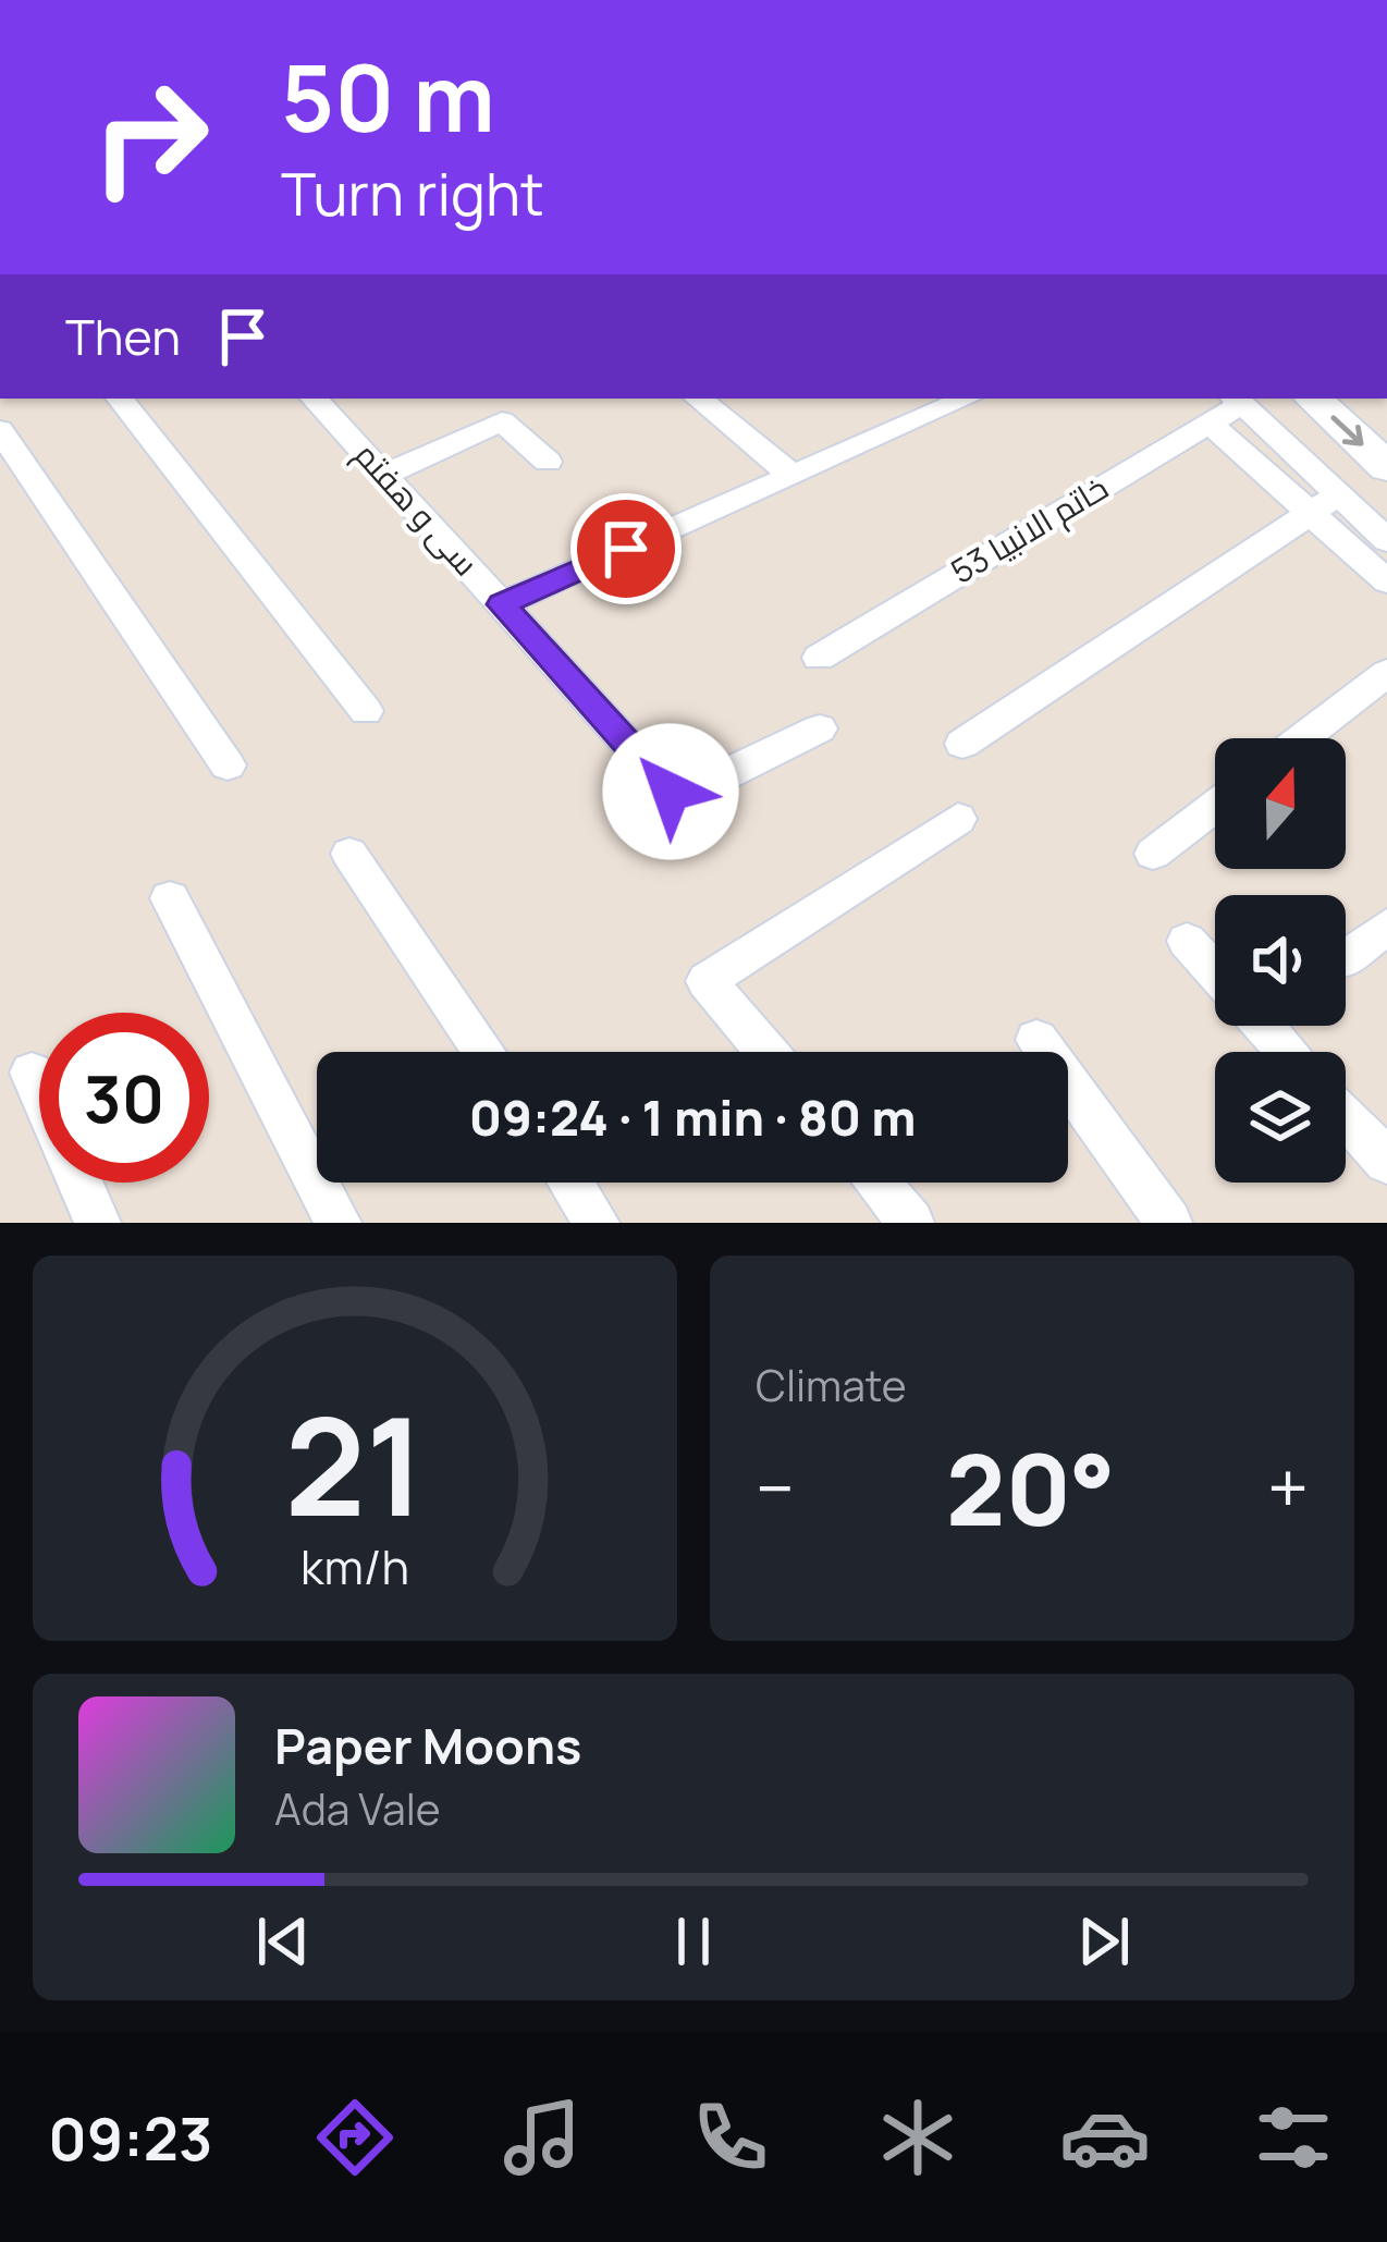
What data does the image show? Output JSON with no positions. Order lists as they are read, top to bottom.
{
  "streets": {
    "street": ["سی و هفتم", "خاتم الانبیا 53"]
  },
  "north": "top",
  "page": {
    "turn": ["50 m", "Turn right"],
    "then": "Then",
    "limit": "30",
    "trip": "09:24 · 1 min · 80 m",
    "tile": "Climate",
    "heat": ["−", "20°", "+"],
    "song": ["Paper Moons", "Ada Vale"],
    "tabs": "09:23",
    "gauge": ["21", "km/h"]
  }
}
